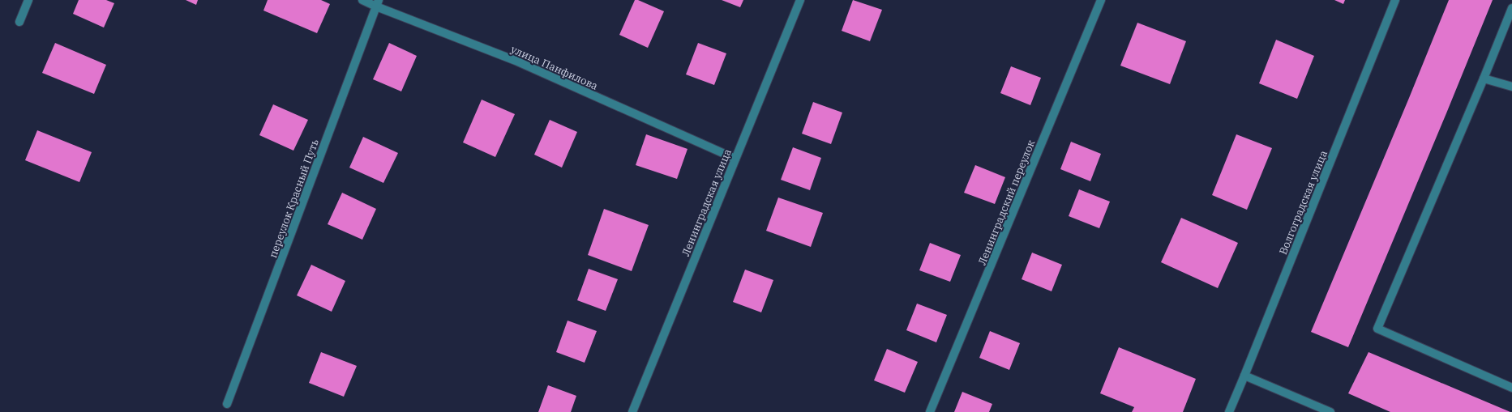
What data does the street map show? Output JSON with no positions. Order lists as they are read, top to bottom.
{
  "streets": {
    "street": [
      "улица Панфилова",
      "переулок Красный Путь",
      "Ленинградская улица",
      "Ленинградский переулок",
      "Волгоградская улица"
    ]
  },
  "crossings": [
    ["улица Панфилова", "переулок Красный Путь"],
    ["улица Панфилова", "Ленинградская улица"]
  ]
}
